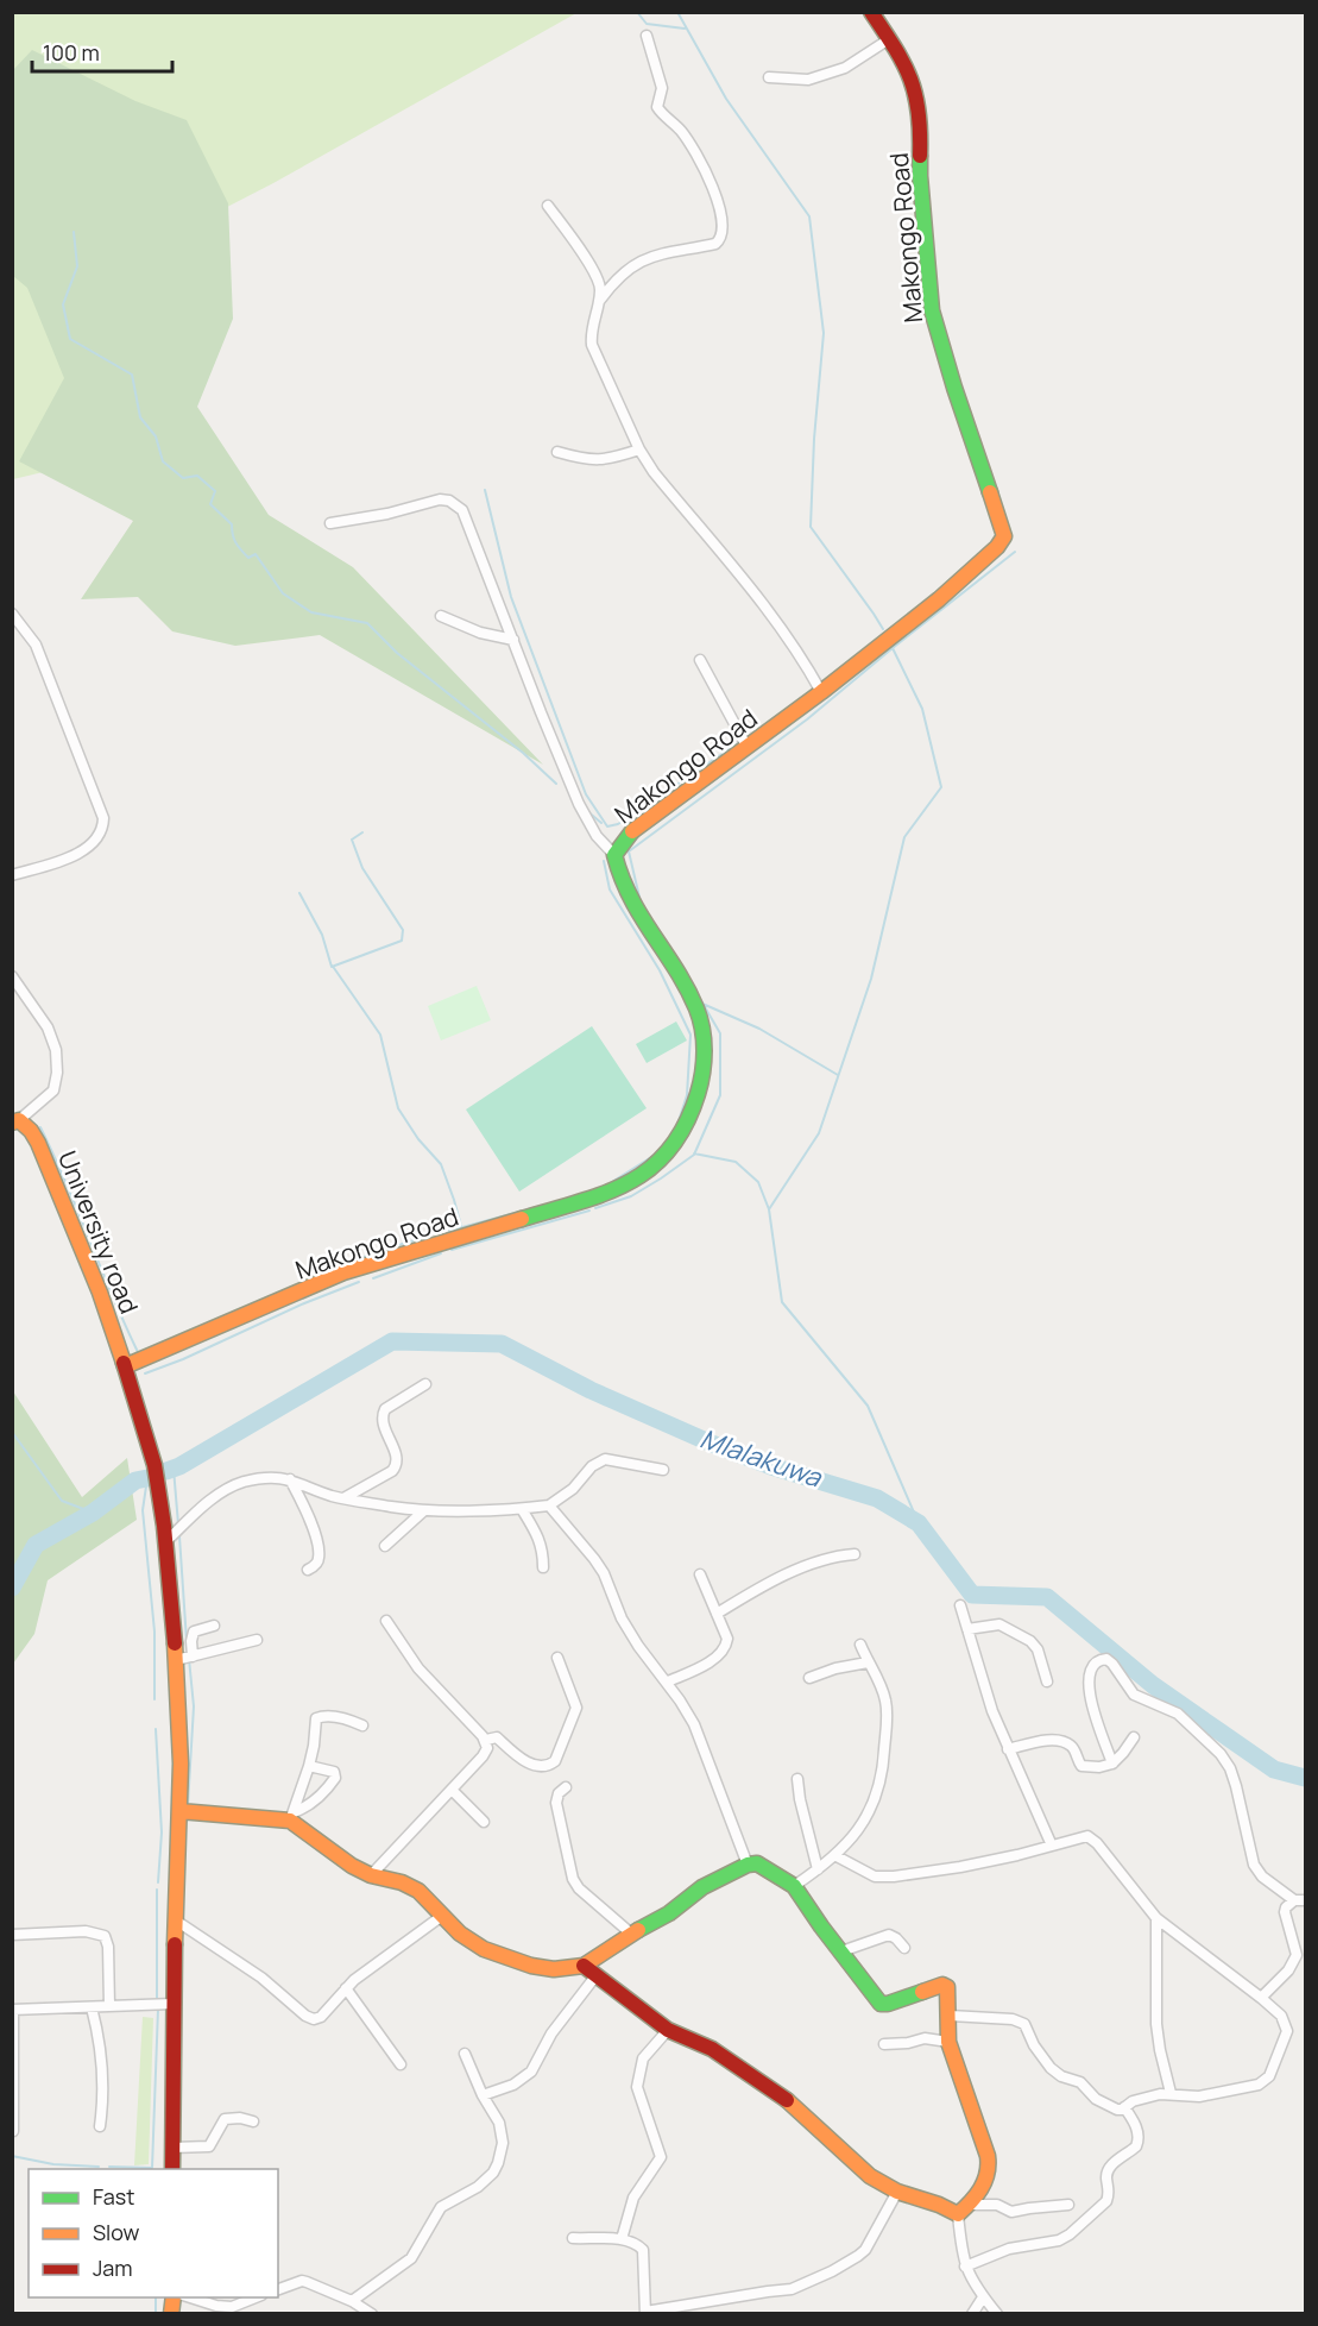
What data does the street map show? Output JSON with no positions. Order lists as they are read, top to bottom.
{
  "streets": {
    "street": ["Makongo Road", "University road"]
  },
  "crossings": [
    ["Makongo Road", "University road"]
  ],
  "water": ["Mlalakuwa"],
  "legend": ["Fast", "Slow", "Jam"],
  "scale_bar": "100 m"
}
